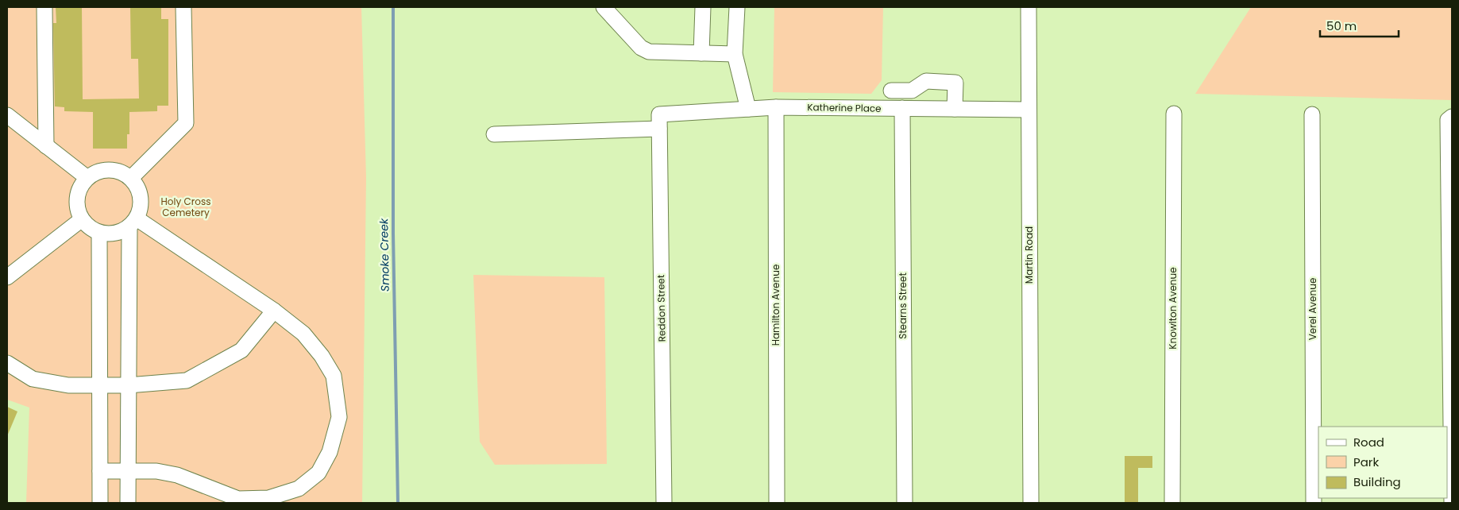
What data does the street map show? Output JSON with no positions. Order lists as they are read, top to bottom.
{
  "streets": {
    "street": [
      "Katherine Place",
      "Martin Road",
      "Hamilton Avenue",
      "Stearns Street",
      "Reddon Street",
      "Knowlton Avenue",
      "Verel Avenue"
    ]
  },
  "crossings": [
    ["Katherine Place", "Martin Road"],
    ["Katherine Place", "Hamilton Avenue"],
    ["Katherine Place", "Stearns Street"],
    ["Katherine Place", "Reddon Street"]
  ],
  "water": ["Smoke Creek"],
  "parks": ["Holy Cross Cemetery"],
  "legend": ["Road", "Park", "Building"],
  "scale_bar": "50 m"
}
